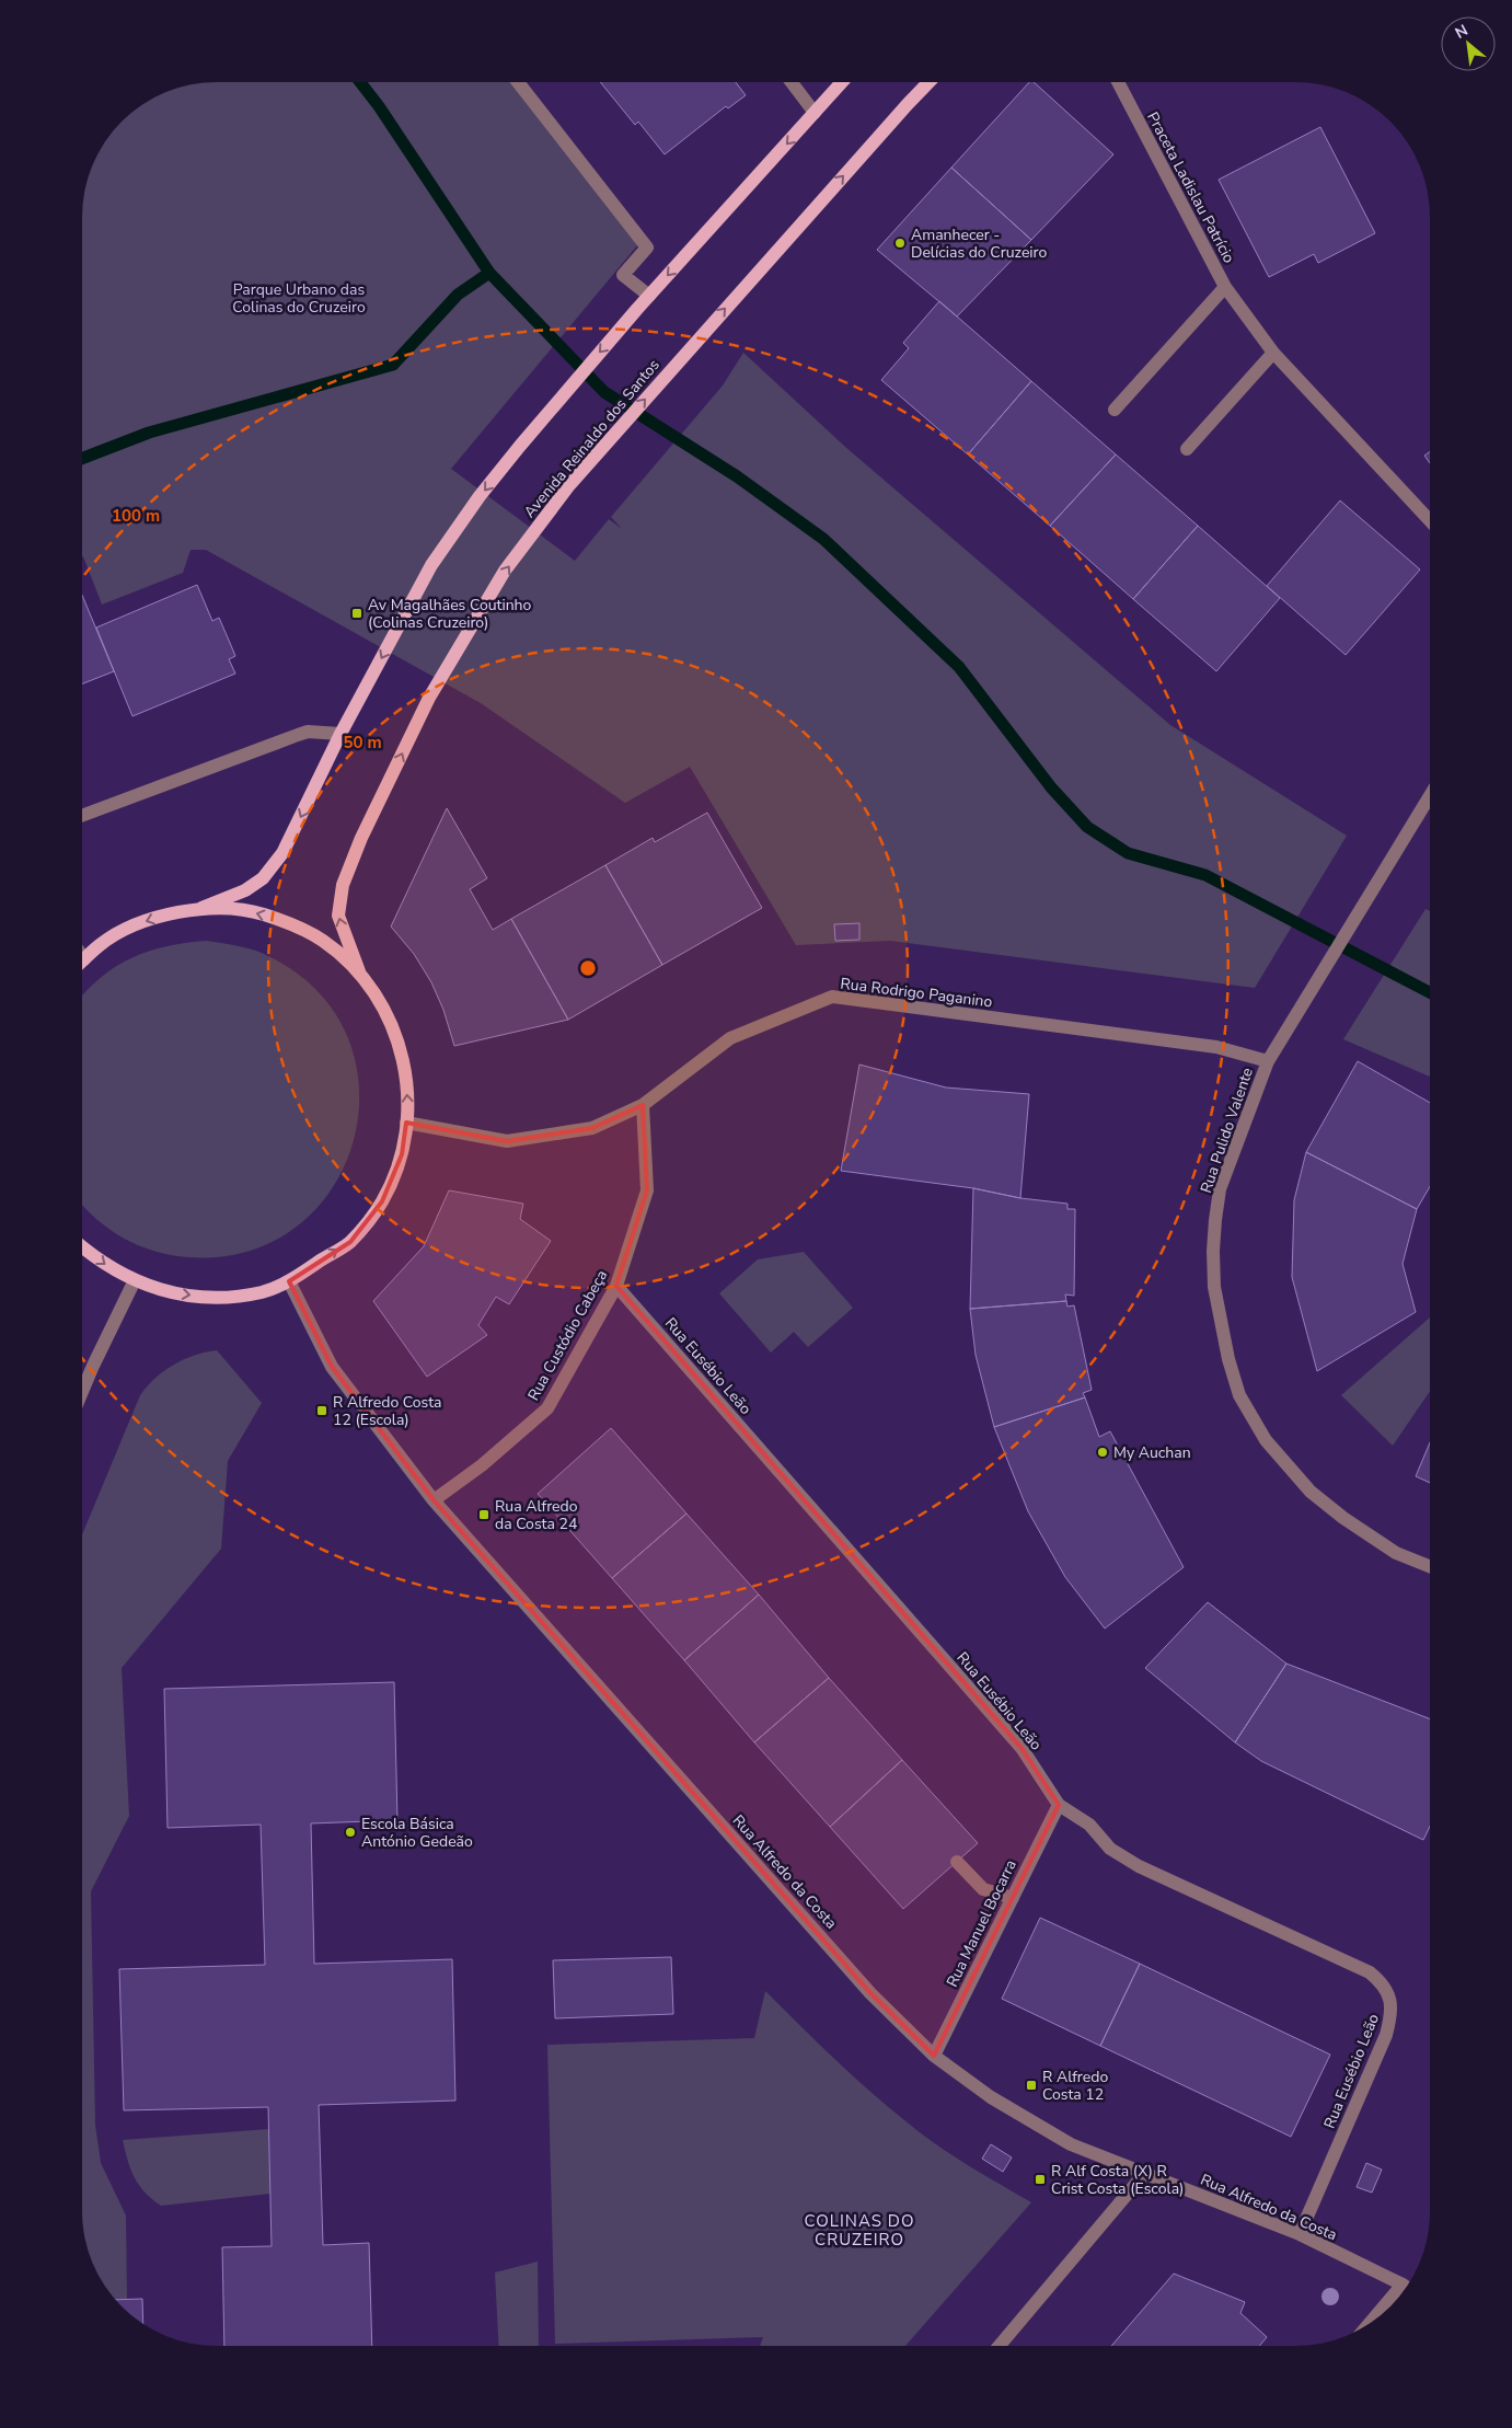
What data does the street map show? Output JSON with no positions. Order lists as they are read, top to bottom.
{
  "streets": {
    "main road": ["Avenida Reinaldo dos Santos"],
    "street": [
      "Praceta Ladislau Patrício",
      "Rua Rodrigo Paganino",
      "Rua Pulido Valente",
      "Rua Custódio Cabeça",
      "Rua Eusébio Leão",
      "Rua Alfredo da Costa",
      "Rua Manuel Bocarra"
    ]
  },
  "crossings": [
    ["Rua Rodrigo Paganino", "Rua Pulido Valente"],
    ["Rua Rodrigo Paganino", "Rua Custódio Cabeça"],
    ["Rua Custódio Cabeça", "Rua Eusébio Leão"],
    ["Rua Custódio Cabeça", "Rua Alfredo da Costa"],
    ["Rua Eusébio Leão", "Rua Alfredo da Costa"],
    ["Rua Eusébio Leão", "Rua Manuel Bocarra"],
    ["Rua Alfredo da Costa", "Rua Manuel Bocarra"]
  ],
  "districts": ["COLINAS DO CRUZEIRO"],
  "parks": ["Parque Urbano das Colinas do Cruzeiro"],
  "places": {
    "other": ["Amanhecer - Delícias do Cruzeiro", "My Auchan", "Escola Básica António Gedeão"],
    "transit": [
      "Av Magalhães Coutinho (Colinas Cruzeiro)",
      "R Alfredo Costa 12 (Escola)",
      "Rua Alfredo da Costa 24",
      "R Alfredo Costa 12",
      "R Alf Costa (X) R Crist Costa (Escola)"
    ]
  },
  "north": "top left",
  "rings": ["100 m", "50 m"]
}
